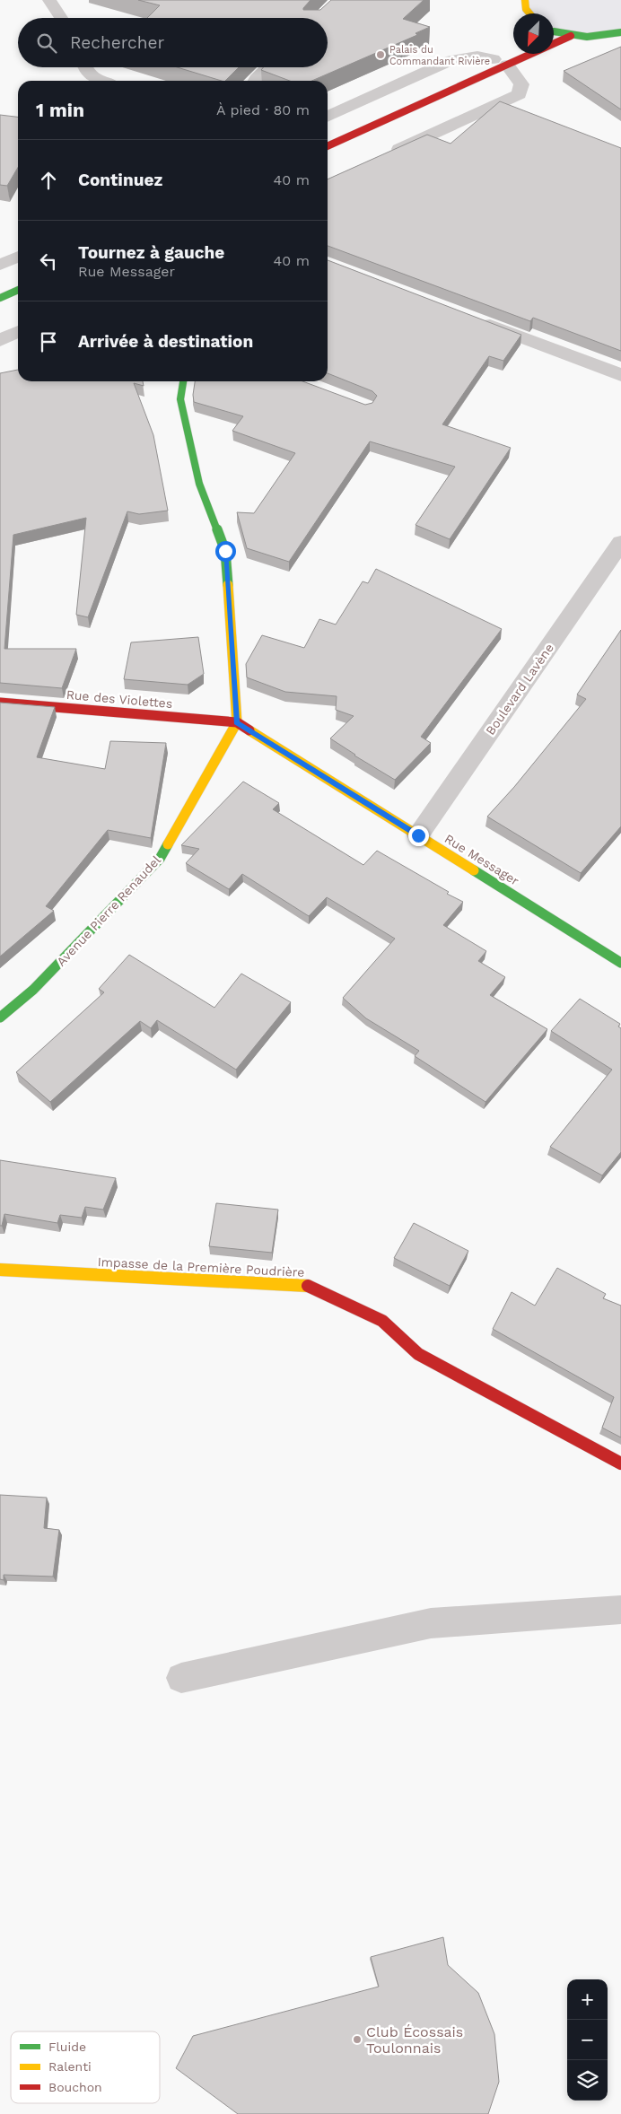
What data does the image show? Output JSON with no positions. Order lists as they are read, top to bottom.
{
  "streets": {
    "street": [
      "Boulevard Lavène",
      "Rue des Violettes",
      "Rue Messager",
      "Avenue Pierre Renaudel",
      "Impasse de la Première Poudrière"
    ]
  },
  "crossings": [
    ["Boulevard Lavène", "Rue Messager"],
    ["Rue des Violettes", "Rue Messager"],
    ["Rue des Violettes", "Avenue Pierre Renaudel"],
    ["Rue Messager", "Avenue Pierre Renaudel"]
  ],
  "places": ["Palais du Commandant Rivière", "Club Écossais Toulonnais"],
  "legend": ["Fluide", "Ralenti", "Bouchon"],
  "north": "bottom left",
  "page": {
    "search": "Rechercher",
    "heading": ["1 min", "À pied · 80 m"],
    "list": [
      ["Continuez", "40 m"],
      ["Tournez à gauche", "Rue Messager", "40 m"],
      "Arrivée à destination"
    ],
    "map_buttons": ["+", "−"]
  }
}
